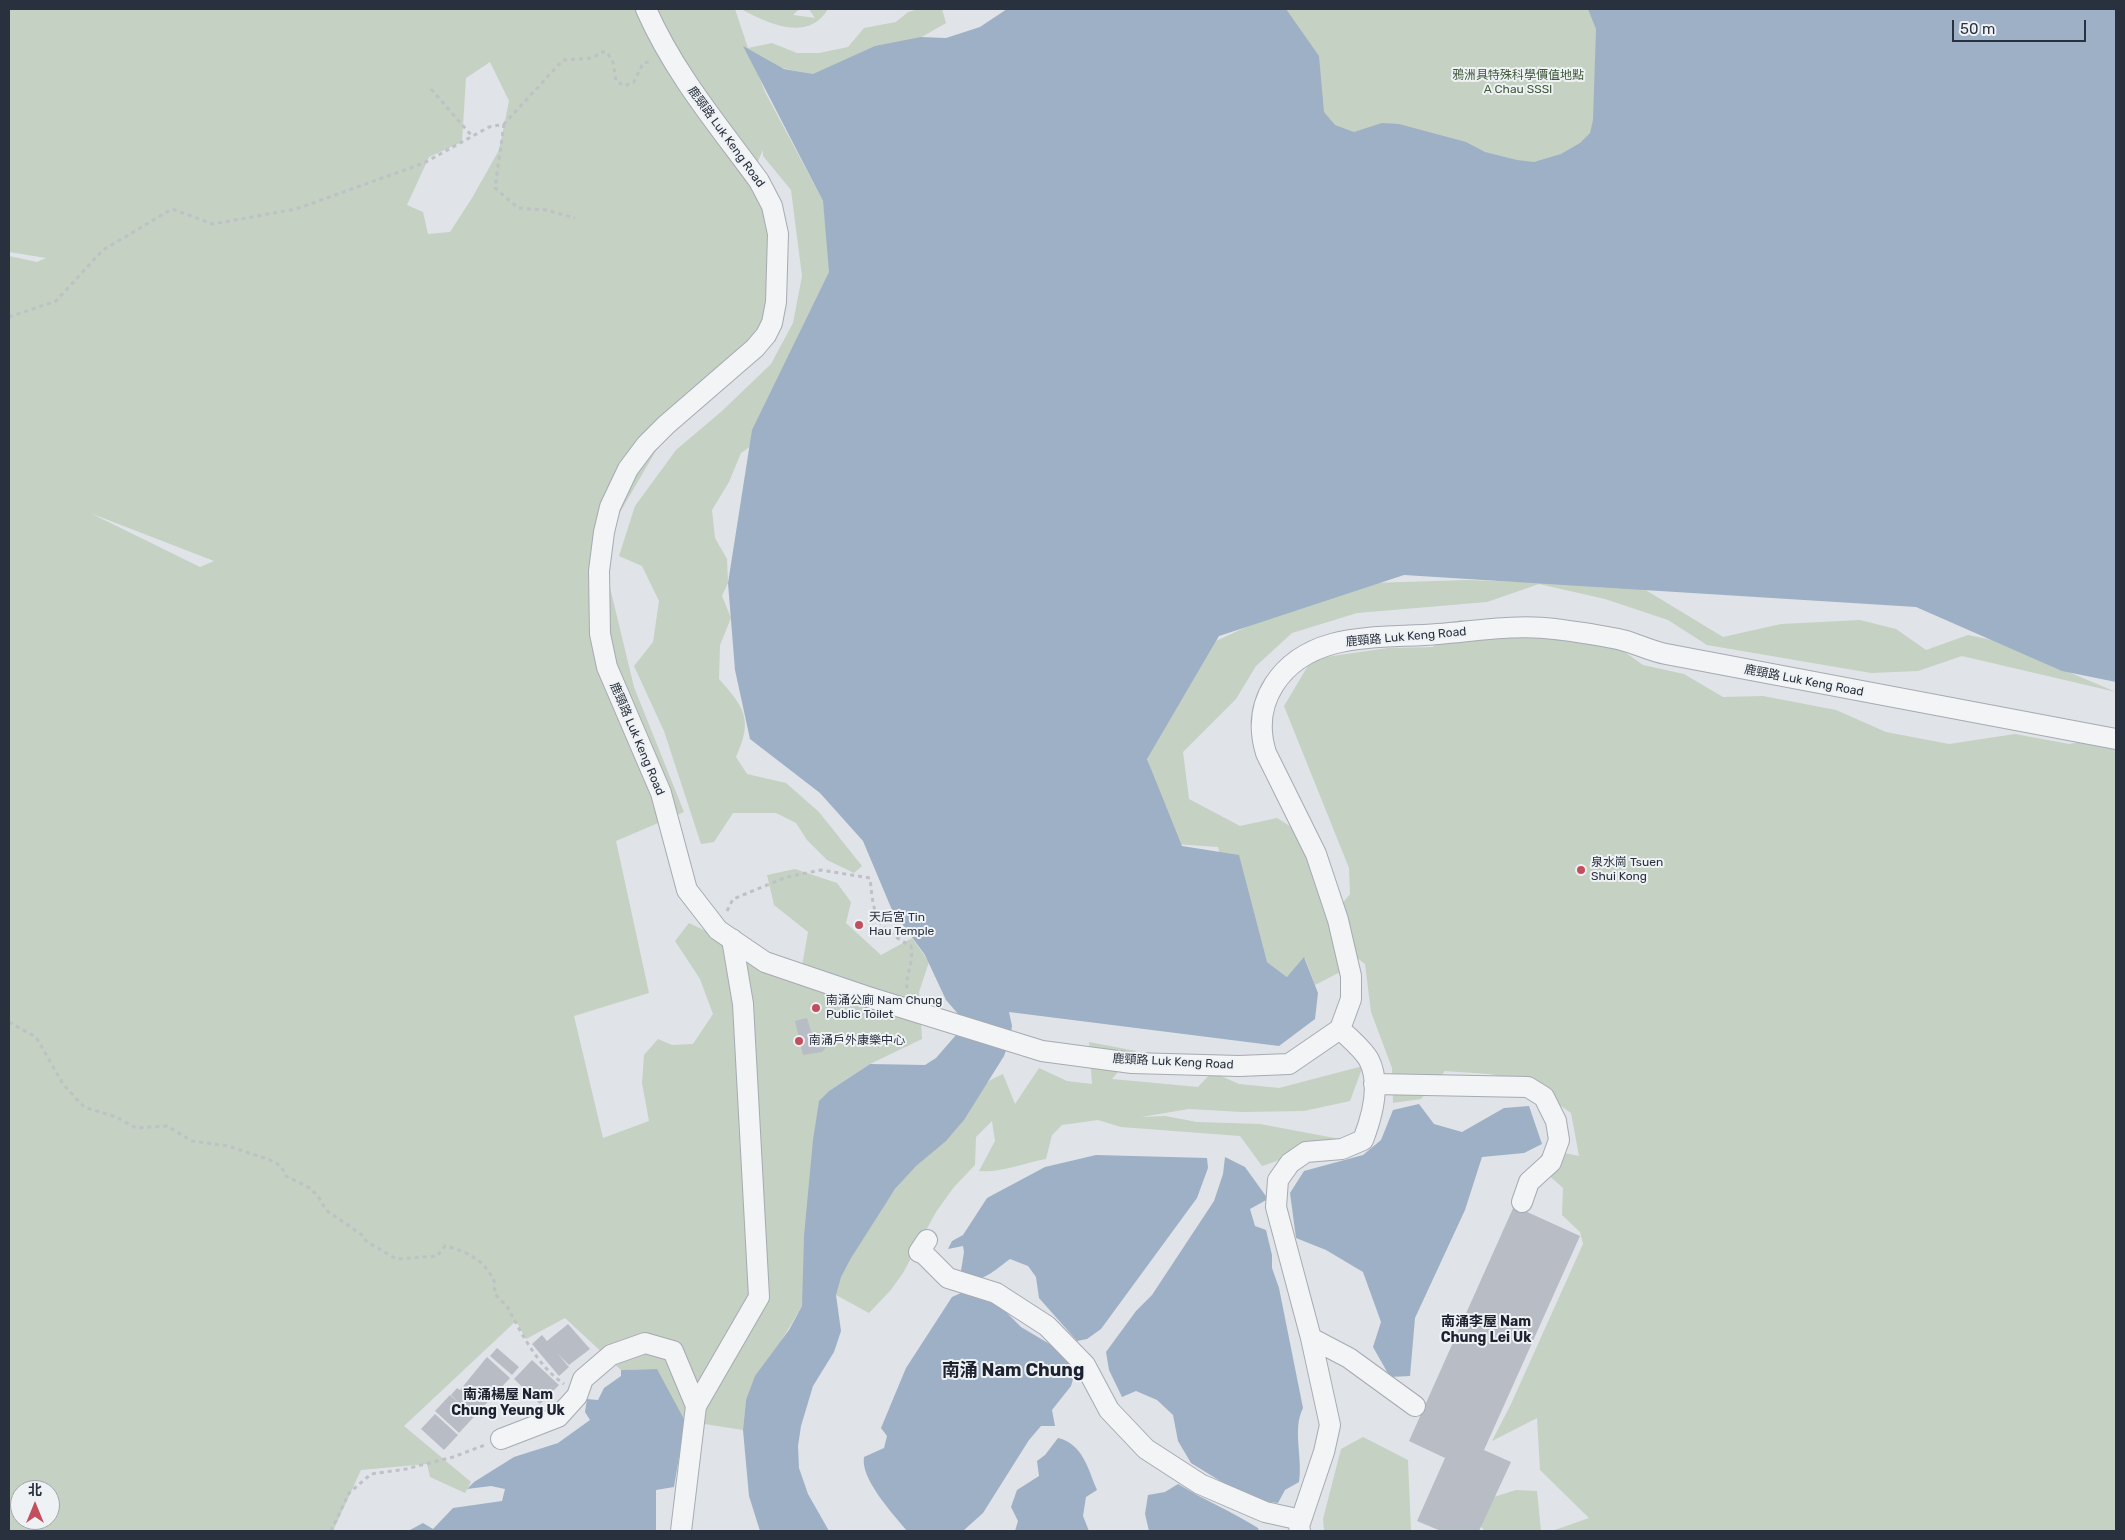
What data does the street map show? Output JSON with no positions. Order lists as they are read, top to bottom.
{
  "streets": {
    "street": ["鹿頸路 Luk Keng Road"]
  },
  "districts": ["南涌李屋 Nam Chung Lei Uk", "南涌 Nam Chung", "南涌楊屋 Nam Chung Yeung Uk"],
  "parks": ["鴉洲具特殊科學價值地點 A Chau SSSI"],
  "places": [
    "泉水崗 Tsuen Shui Kong",
    "天后宮 Tin Hau Temple",
    "南涌公廁 Nam Chung Public Toilet",
    "南涌戶外康樂中心"
  ],
  "scale_bar": "50 m",
  "north": "top"
}
